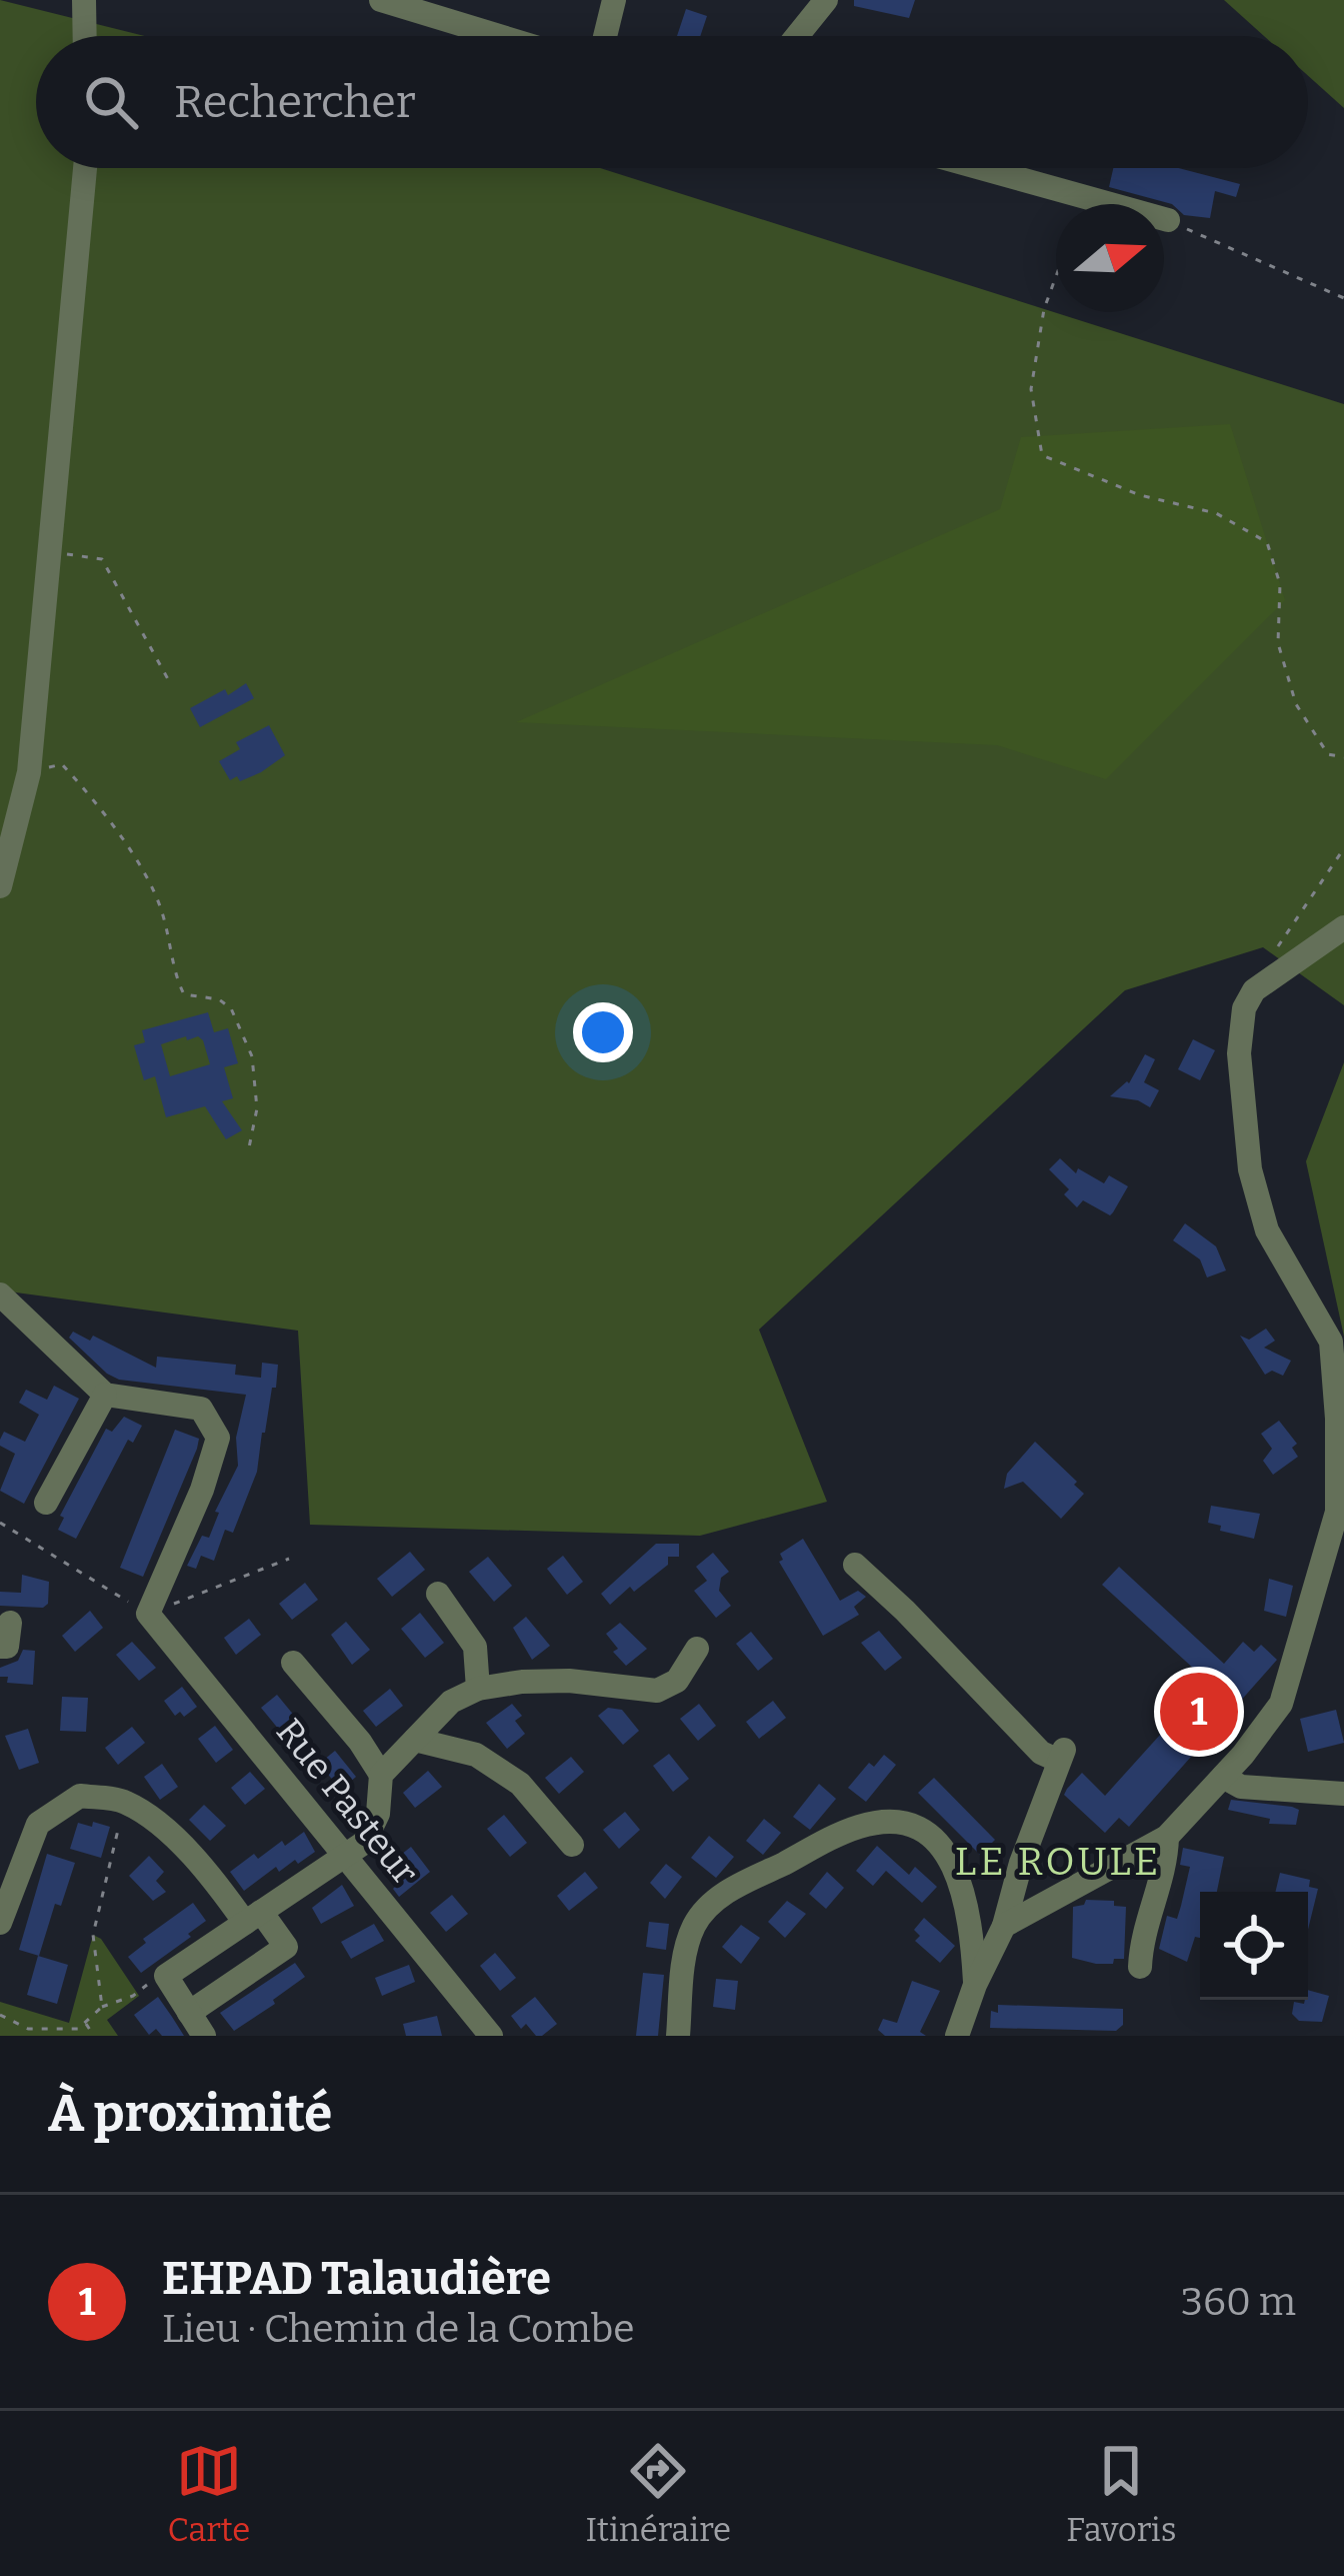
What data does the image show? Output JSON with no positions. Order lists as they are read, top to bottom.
{
  "streets": {
    "street": ["Rue Pasteur"]
  },
  "districts": ["LE ROULE"],
  "north": "right",
  "page": {
    "search": "Rechercher",
    "pins": "1",
    "heading": "À proximité",
    "list": [
      {
        "mark": "1",
        "name": "EHPAD Talaudière",
        "note": "Lieu · Chemin de la Combe",
        "value": "360 m"
      }
    ],
    "nav": ["Carte", "Itinéraire", "Favoris"]
  }
}
